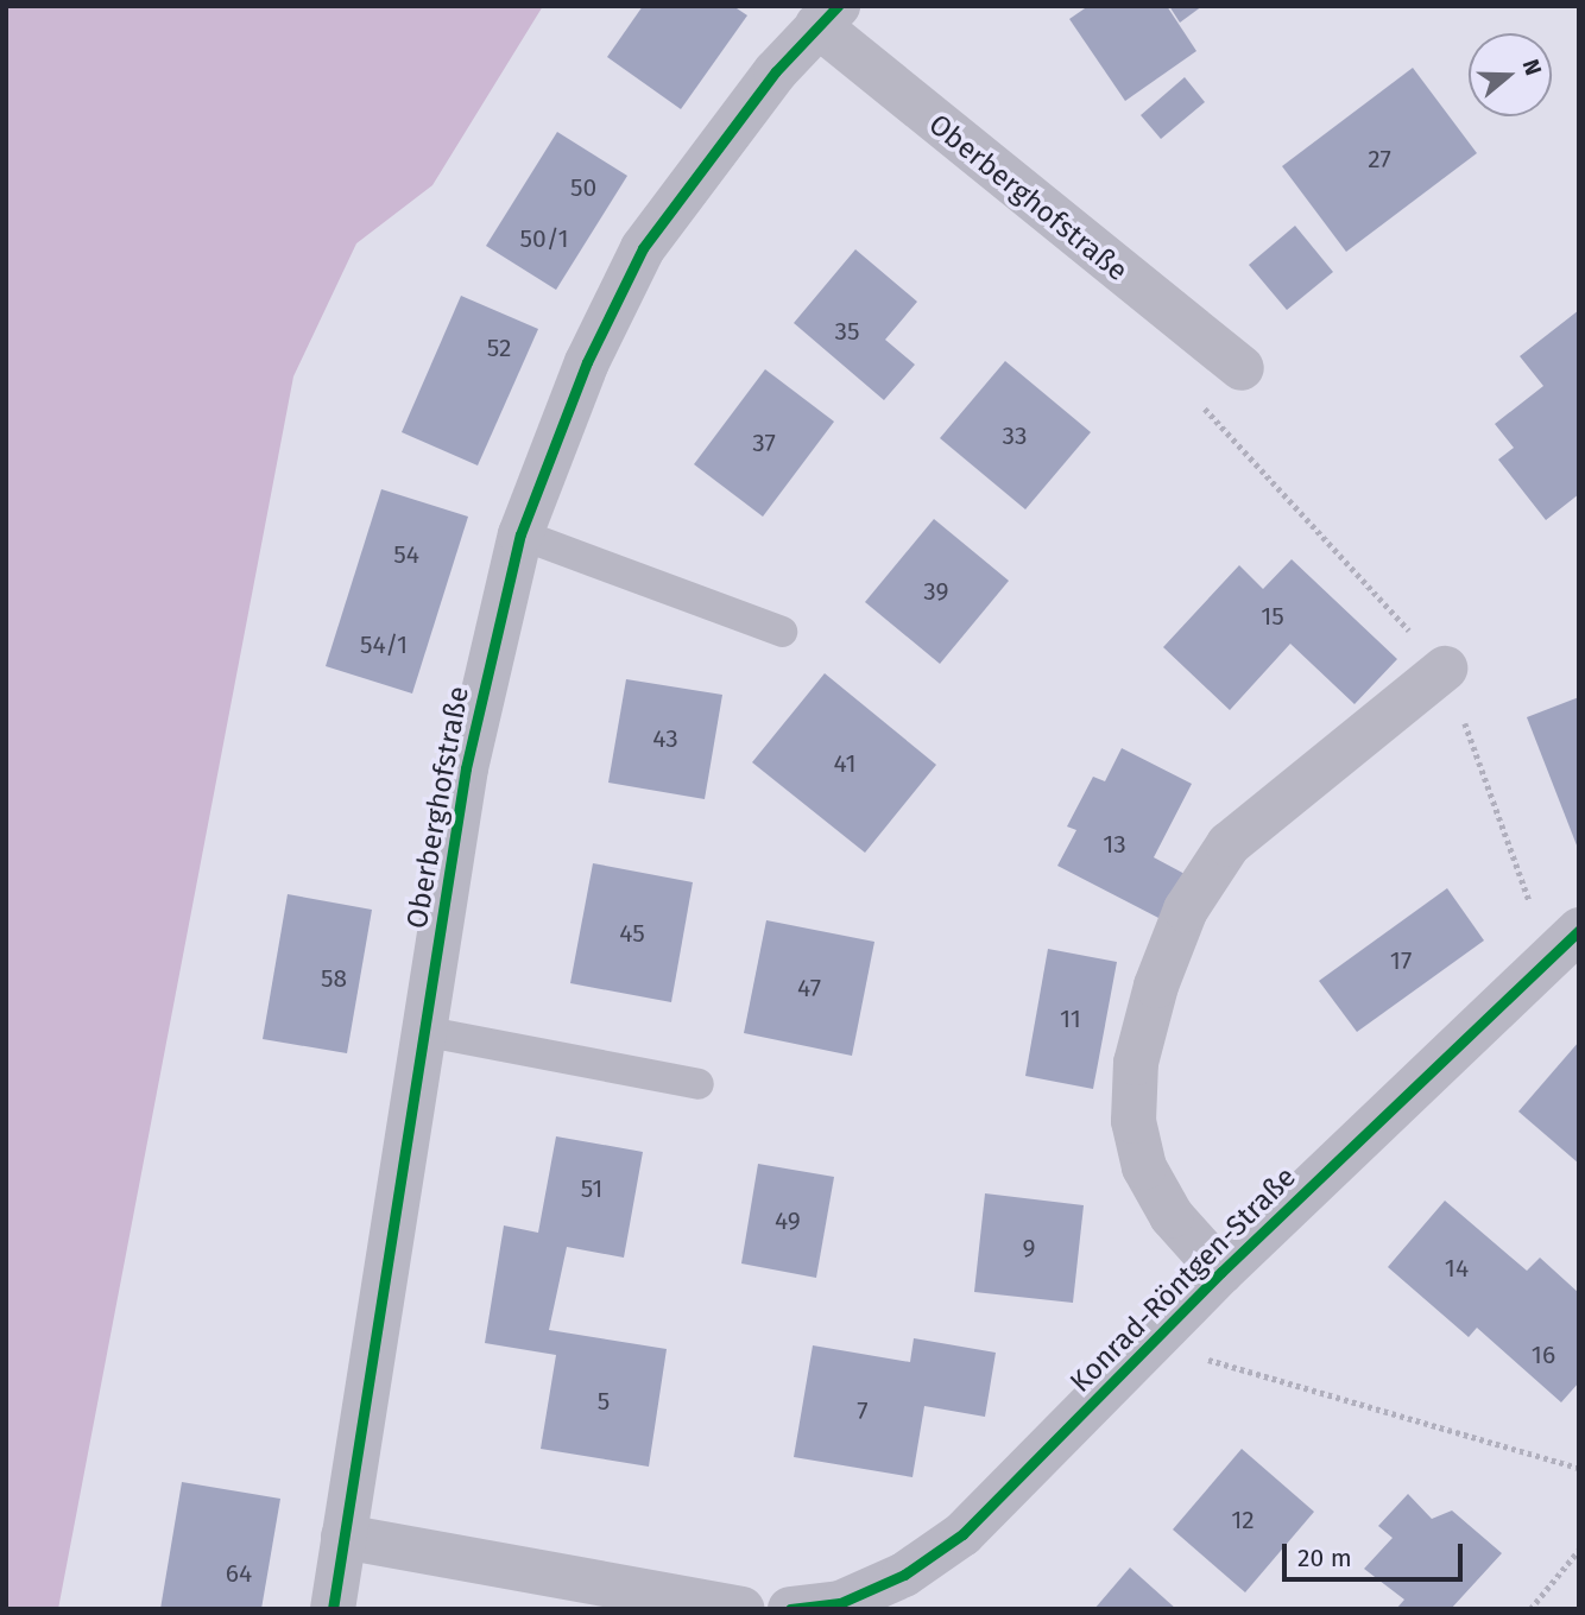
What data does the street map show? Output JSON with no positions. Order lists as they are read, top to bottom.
{
  "streets": {
    "street": ["Oberberghofstraße", "Konrad-Röntgen-Straße"]
  },
  "house_numbers": [
    "27",
    "50",
    "50/1",
    "35",
    "52",
    "33",
    "37",
    "54",
    "39",
    "15",
    "54/1",
    "43",
    "41",
    "13",
    "45",
    "17",
    "58",
    "47",
    "11",
    "51",
    "49",
    "9",
    "14",
    "16",
    "5",
    "7",
    "12",
    "64"
  ],
  "scale_bar": "20 m",
  "north": "right"
}
